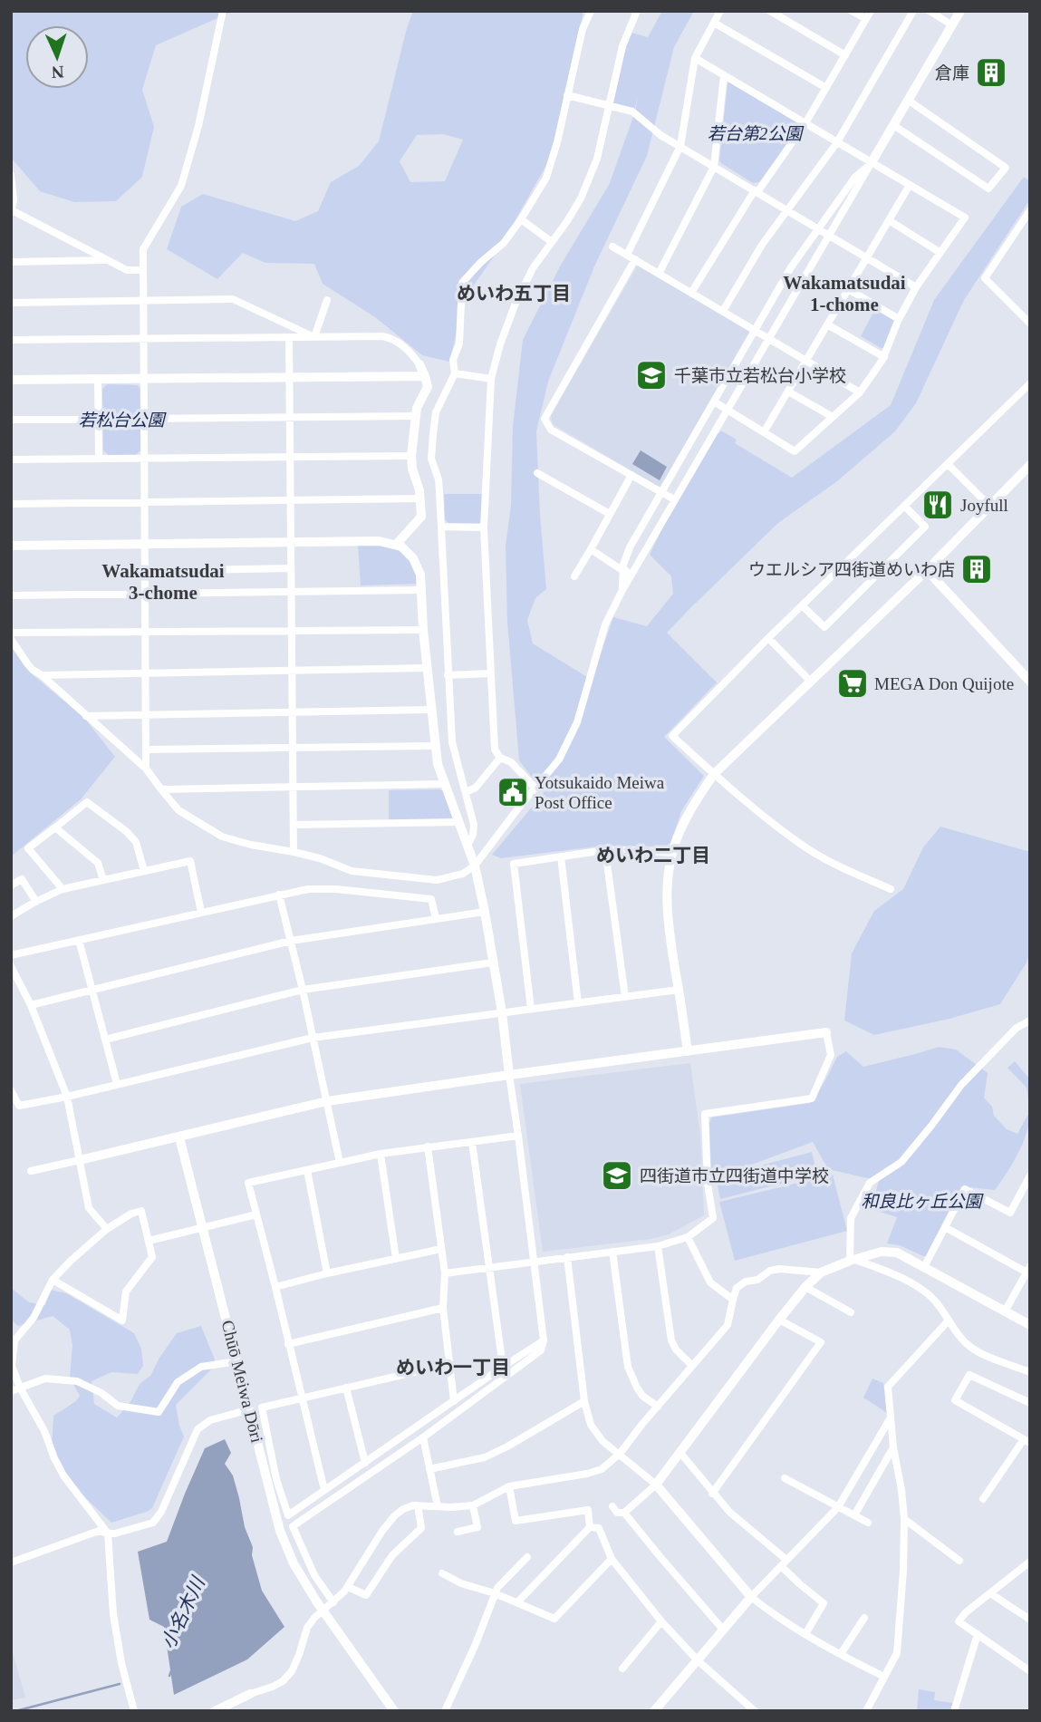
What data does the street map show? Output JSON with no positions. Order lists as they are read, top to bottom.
{
  "streets": {
    "street": ["Chūō Meiwa Dōri"]
  },
  "districts": [
    "Wakamatsudai 1-chome",
    "めいわ五丁目",
    "Wakamatsudai 3-chome",
    "めいわ二丁目",
    "めいわ一丁目"
  ],
  "water": ["小名木川"],
  "parks": ["若台第2公園", "若松台公園", "和良比ヶ丘公園"],
  "places": {
    "building": ["倉庫", "ウエルシア四街道めいわ店"],
    "school or university": ["千葉市立若松台小学校", "四街道市立四街道中学校"],
    "restaurant": ["Joyfull"],
    "supermarket": ["MEGA Don Quijote"],
    "public building": ["Yotsukaido Meiwa Post Office"]
  },
  "north": "bottom"
}
